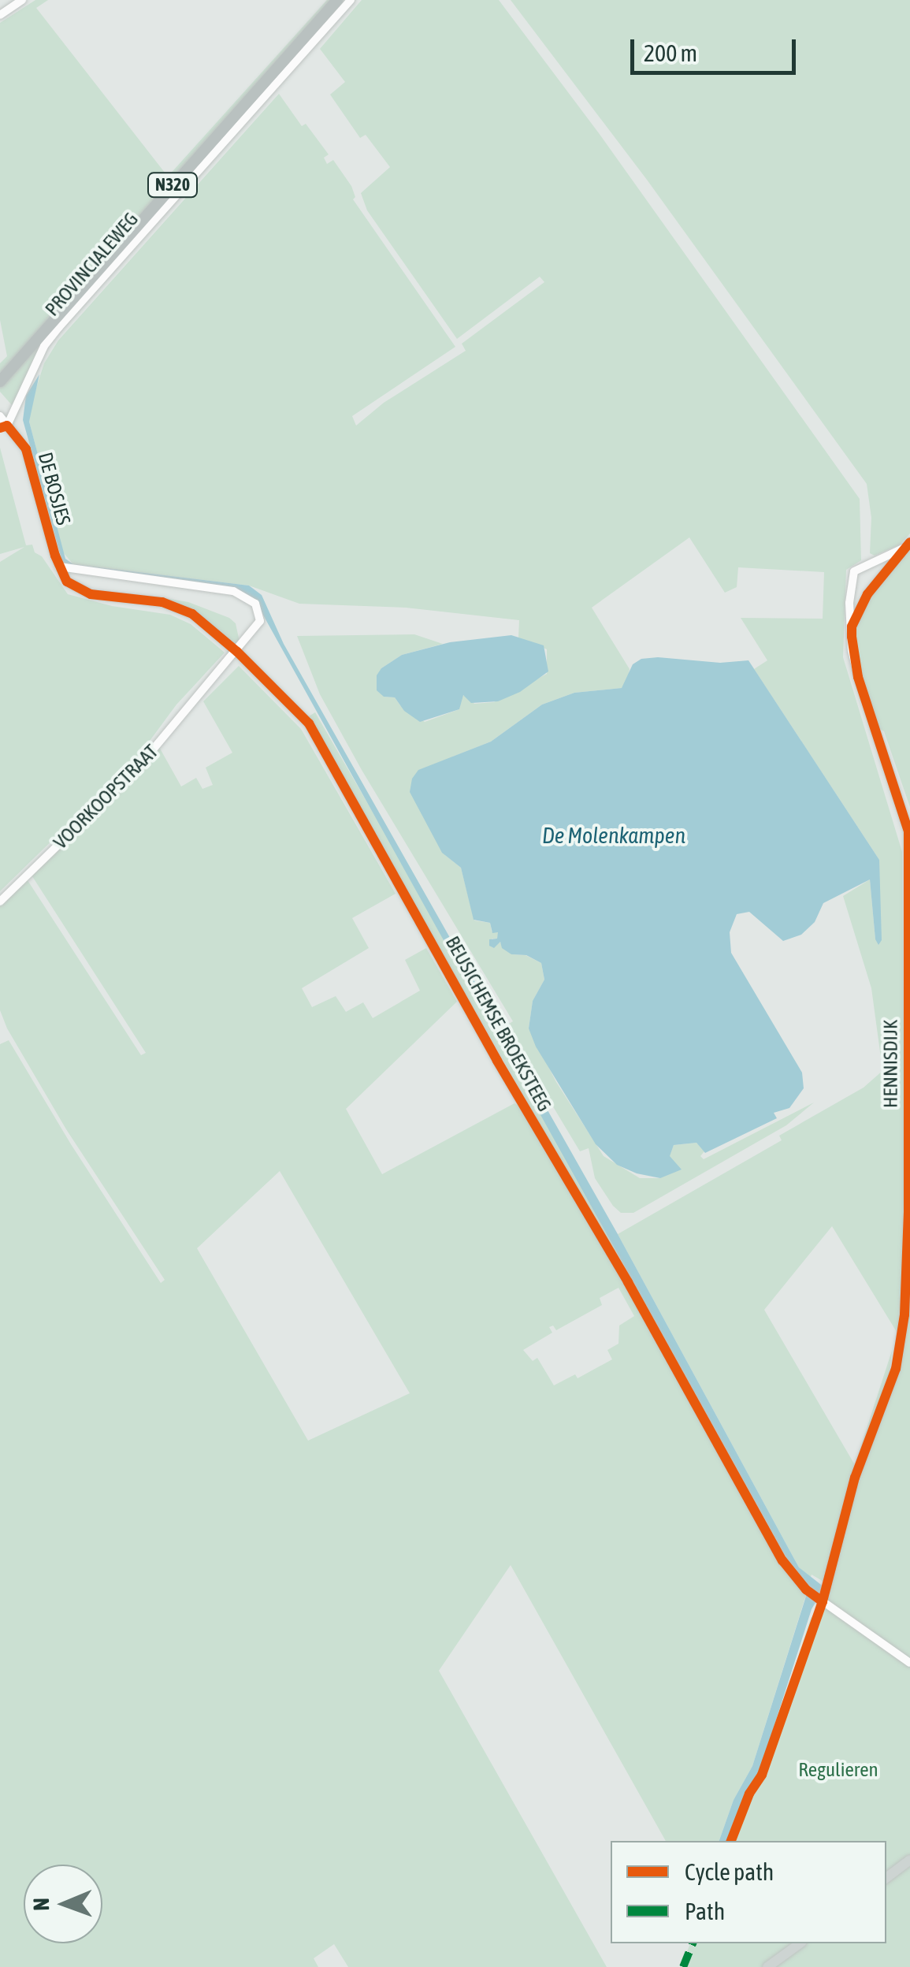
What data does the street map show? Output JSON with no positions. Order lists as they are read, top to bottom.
{
  "streets": {
    "highway": ["N320", "PROVINCIALEWEG"],
    "street": [
      "DE BOSJES",
      "VOORKOOPSTRAAT",
      "BEUSICHEMSE BROEKSTEEG",
      "HENNISDIJK"
    ]
  },
  "crossings": [
    ["PROVINCIALEWEG", "DE BOSJES"],
    ["DE BOSJES", "BEUSICHEMSE BROEKSTEEG"],
    ["VOORKOOPSTRAAT", "BEUSICHEMSE BROEKSTEEG"],
    ["BEUSICHEMSE BROEKSTEEG", "HENNISDIJK"]
  ],
  "water": ["De Molenkampen"],
  "parks": ["Regulieren"],
  "legend": ["Cycle path", "Path"],
  "scale_bar": "200 m",
  "north": "left"
}
